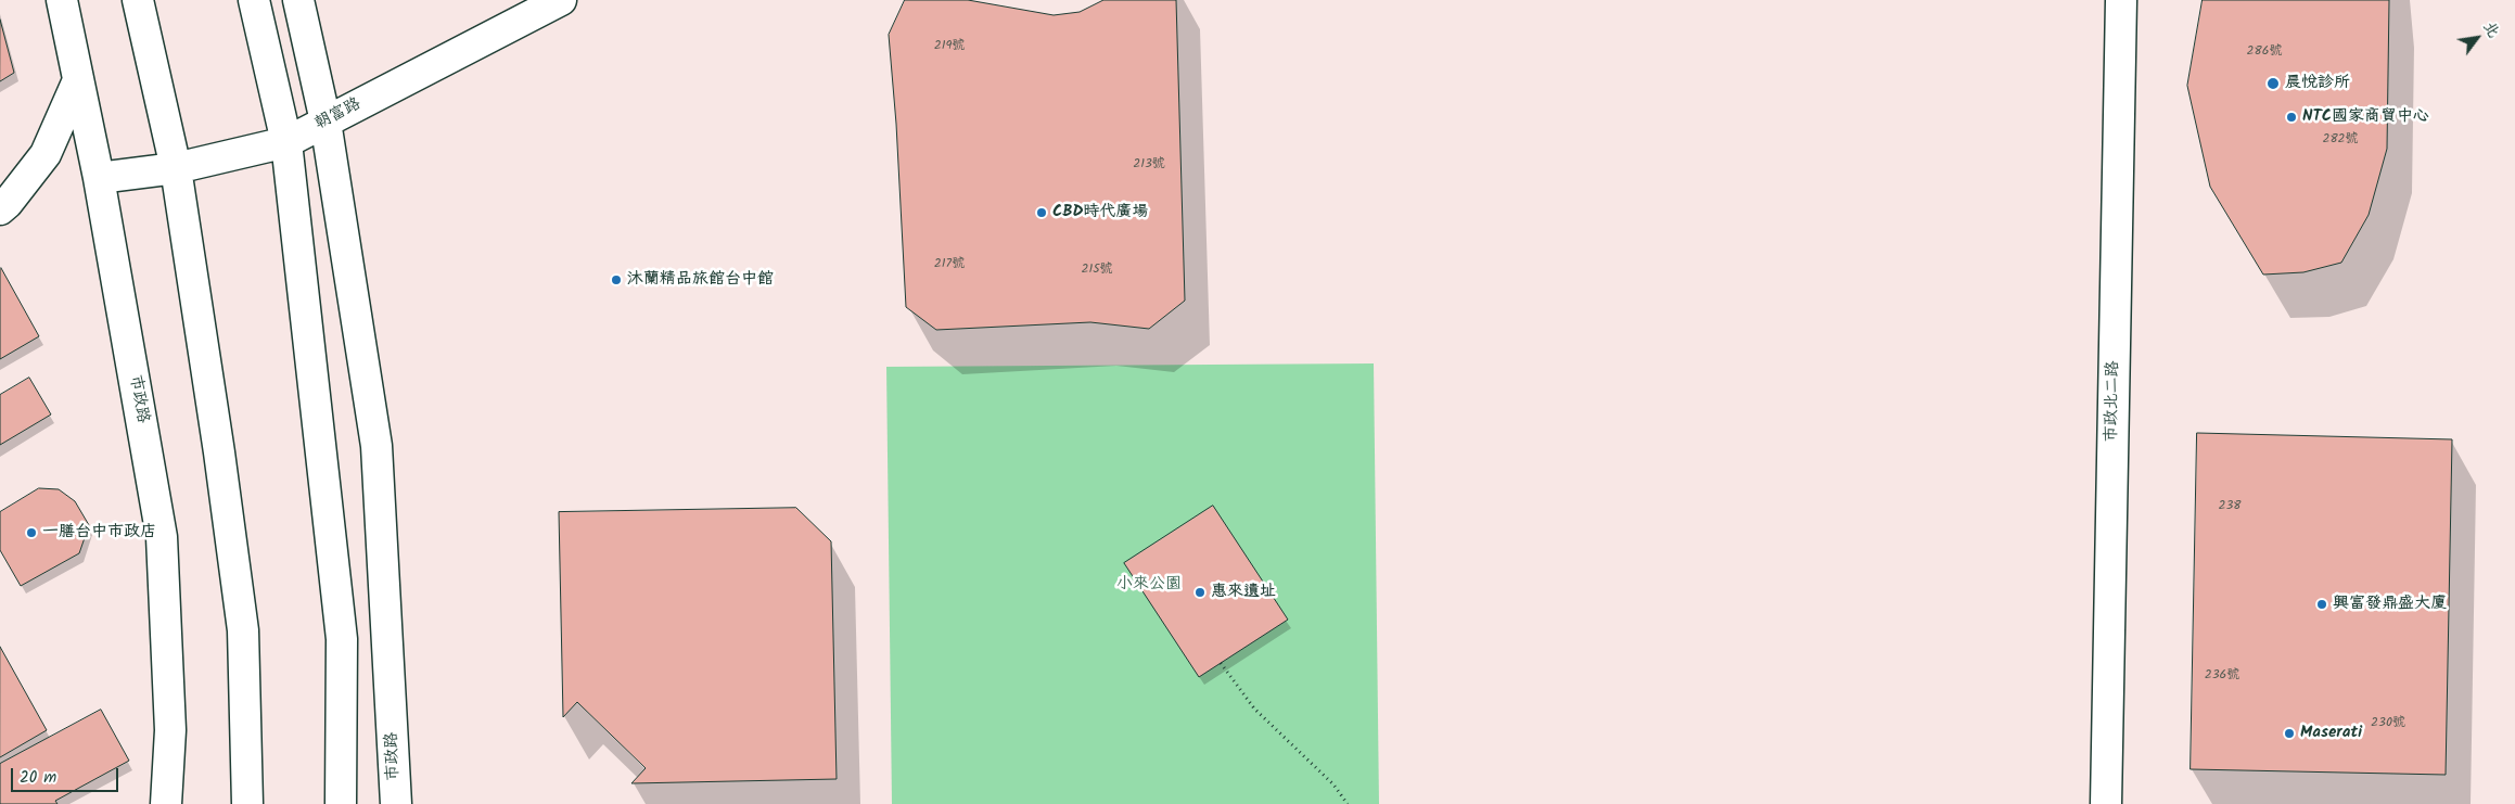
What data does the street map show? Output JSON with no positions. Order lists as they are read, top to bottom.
{
  "streets": {
    "street": ["朝富路", "市政路", "市政北二路"]
  },
  "crossings": [
    ["朝富路", "市政路"]
  ],
  "parks": ["小來公園"],
  "places": [
    "晨悅診所",
    "NTC國家商貿中心",
    "CBD時代廣場",
    "沐蘭精品旅館台中館",
    "一膳台中市政店",
    "惠來遺址",
    "興富發鼎盛大廈",
    "Maserati"
  ],
  "house_numbers": [
    "219號",
    "286號",
    "282號",
    "213號",
    "217號",
    "215號",
    "238",
    "236號",
    "230號"
  ],
  "scale_bar": "20 m",
  "north": "top right"
}
